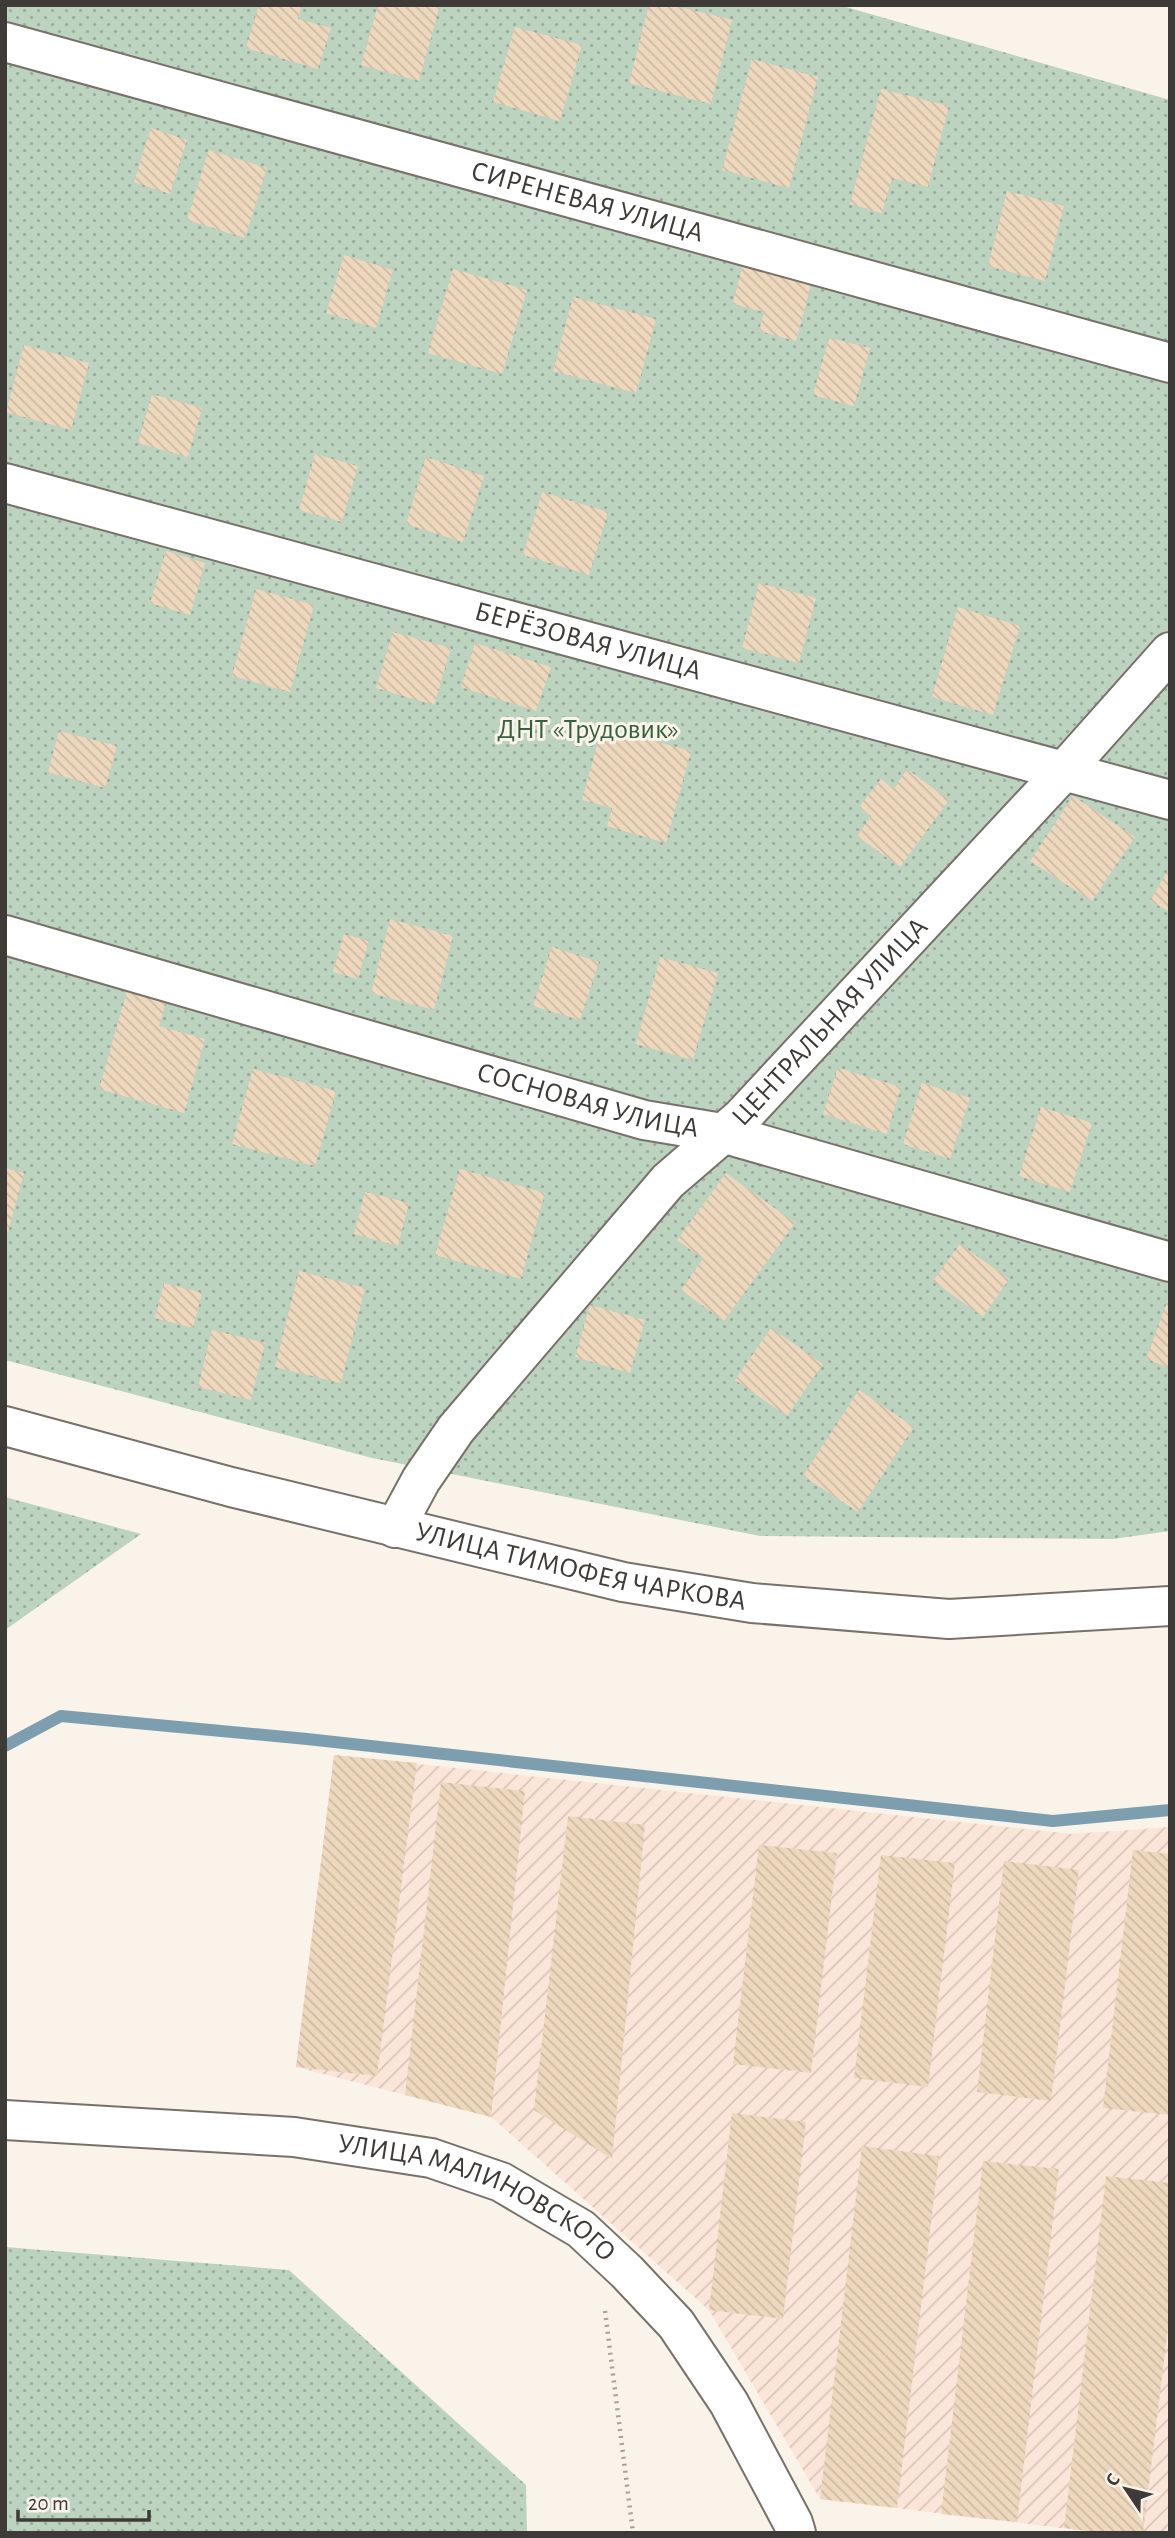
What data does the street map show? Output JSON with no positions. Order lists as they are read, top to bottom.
{
  "streets": {
    "street": [
      "СИРЕНЕВАЯ УЛИЦА",
      "БЕРЁЗОВАЯ УЛИЦА",
      "ЦЕНТРАЛЬНАЯ УЛИЦА",
      "СОСНОВАЯ УЛИЦА",
      "УЛИЦА ТИМОФЕЯ ЧАРКОВА",
      "УЛИЦА МАЛИНОВСКОГО"
    ]
  },
  "crossings": [
    ["БЕРЁЗОВАЯ УЛИЦА", "ЦЕНТРАЛЬНАЯ УЛИЦА"],
    ["ЦЕНТРАЛЬНАЯ УЛИЦА", "СОСНОВАЯ УЛИЦА"],
    ["ЦЕНТРАЛЬНАЯ УЛИЦА", "УЛИЦА ТИМОФЕЯ ЧАРКОВА"]
  ],
  "parks": ["ДНТ «Трудовик»"],
  "scale_bar": "20 m",
  "north": "top left"
}
